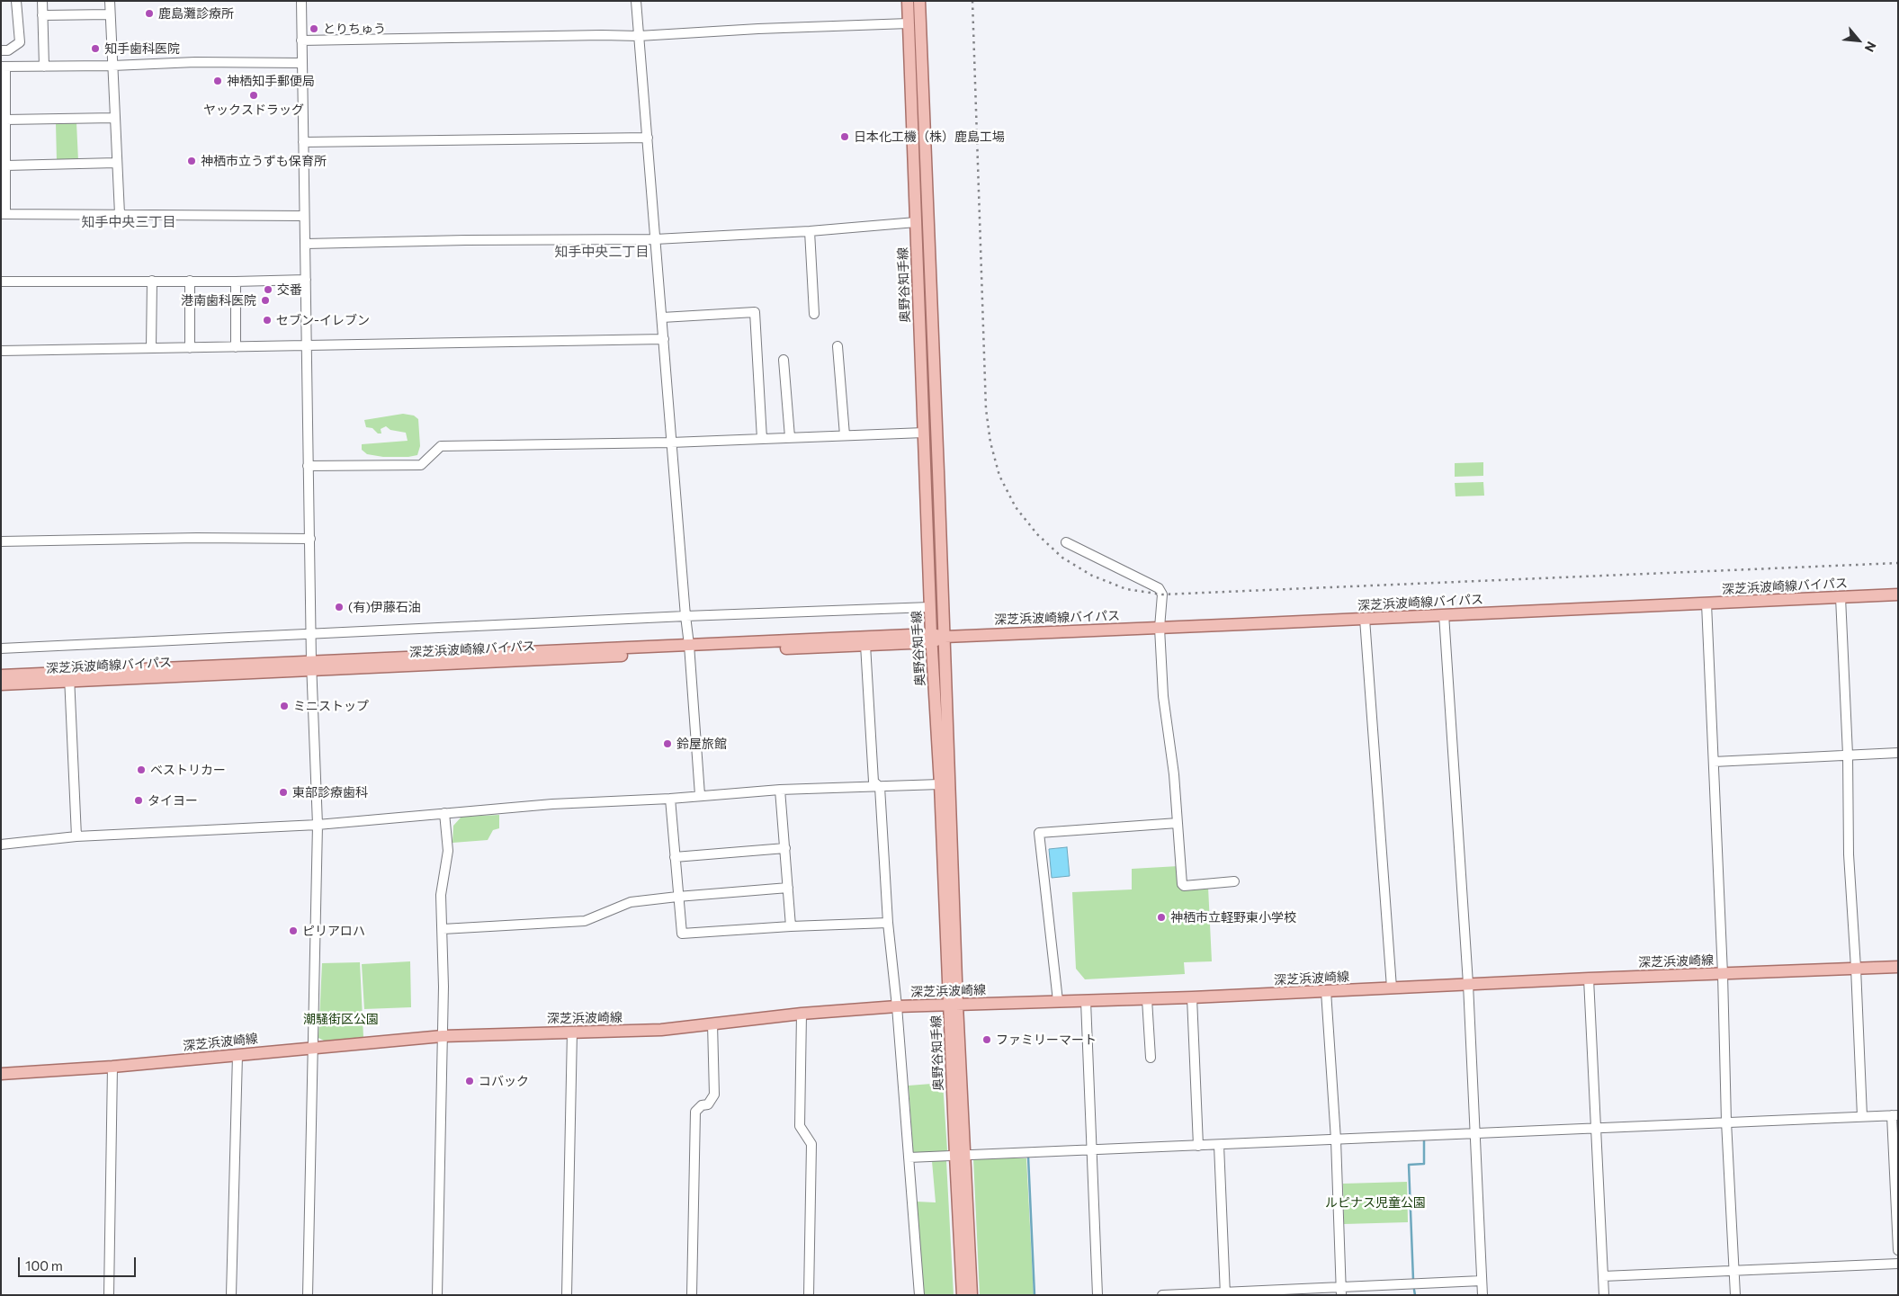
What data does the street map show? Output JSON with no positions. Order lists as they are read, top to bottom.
{
  "streets": {
    "main road": ["奥野谷知手線", "深芝浜波崎線バイパス", "深芝浜波崎線"]
  },
  "crossings": [
    ["奥野谷知手線", "深芝浜波崎線バイパス"],
    ["奥野谷知手線", "深芝浜波崎線"]
  ],
  "districts": ["知手中央三丁目", "知手中央二丁目"],
  "parks": ["潮騒街区公園", "ルピナス児童公園"],
  "places": [
    "鹿島灘診療所",
    "とりちゅう",
    "知手歯科医院",
    "神栖知手郵便局",
    "ヤックスドラッグ",
    "日本化工機（株）鹿島工場",
    "神栖市立うずも保育所",
    "交番",
    "港南歯科医院",
    "セブン-イレブン",
    "(有)伊藤石油",
    "ミニストップ",
    "鈴屋旅館",
    "ベストリカー",
    "東部診療歯科",
    "タイヨー",
    "神栖市立軽野東小学校",
    "ピリアロハ",
    "ファミリーマート",
    "コバック"
  ],
  "scale_bar": "100 m",
  "north": "bottom right"
}
